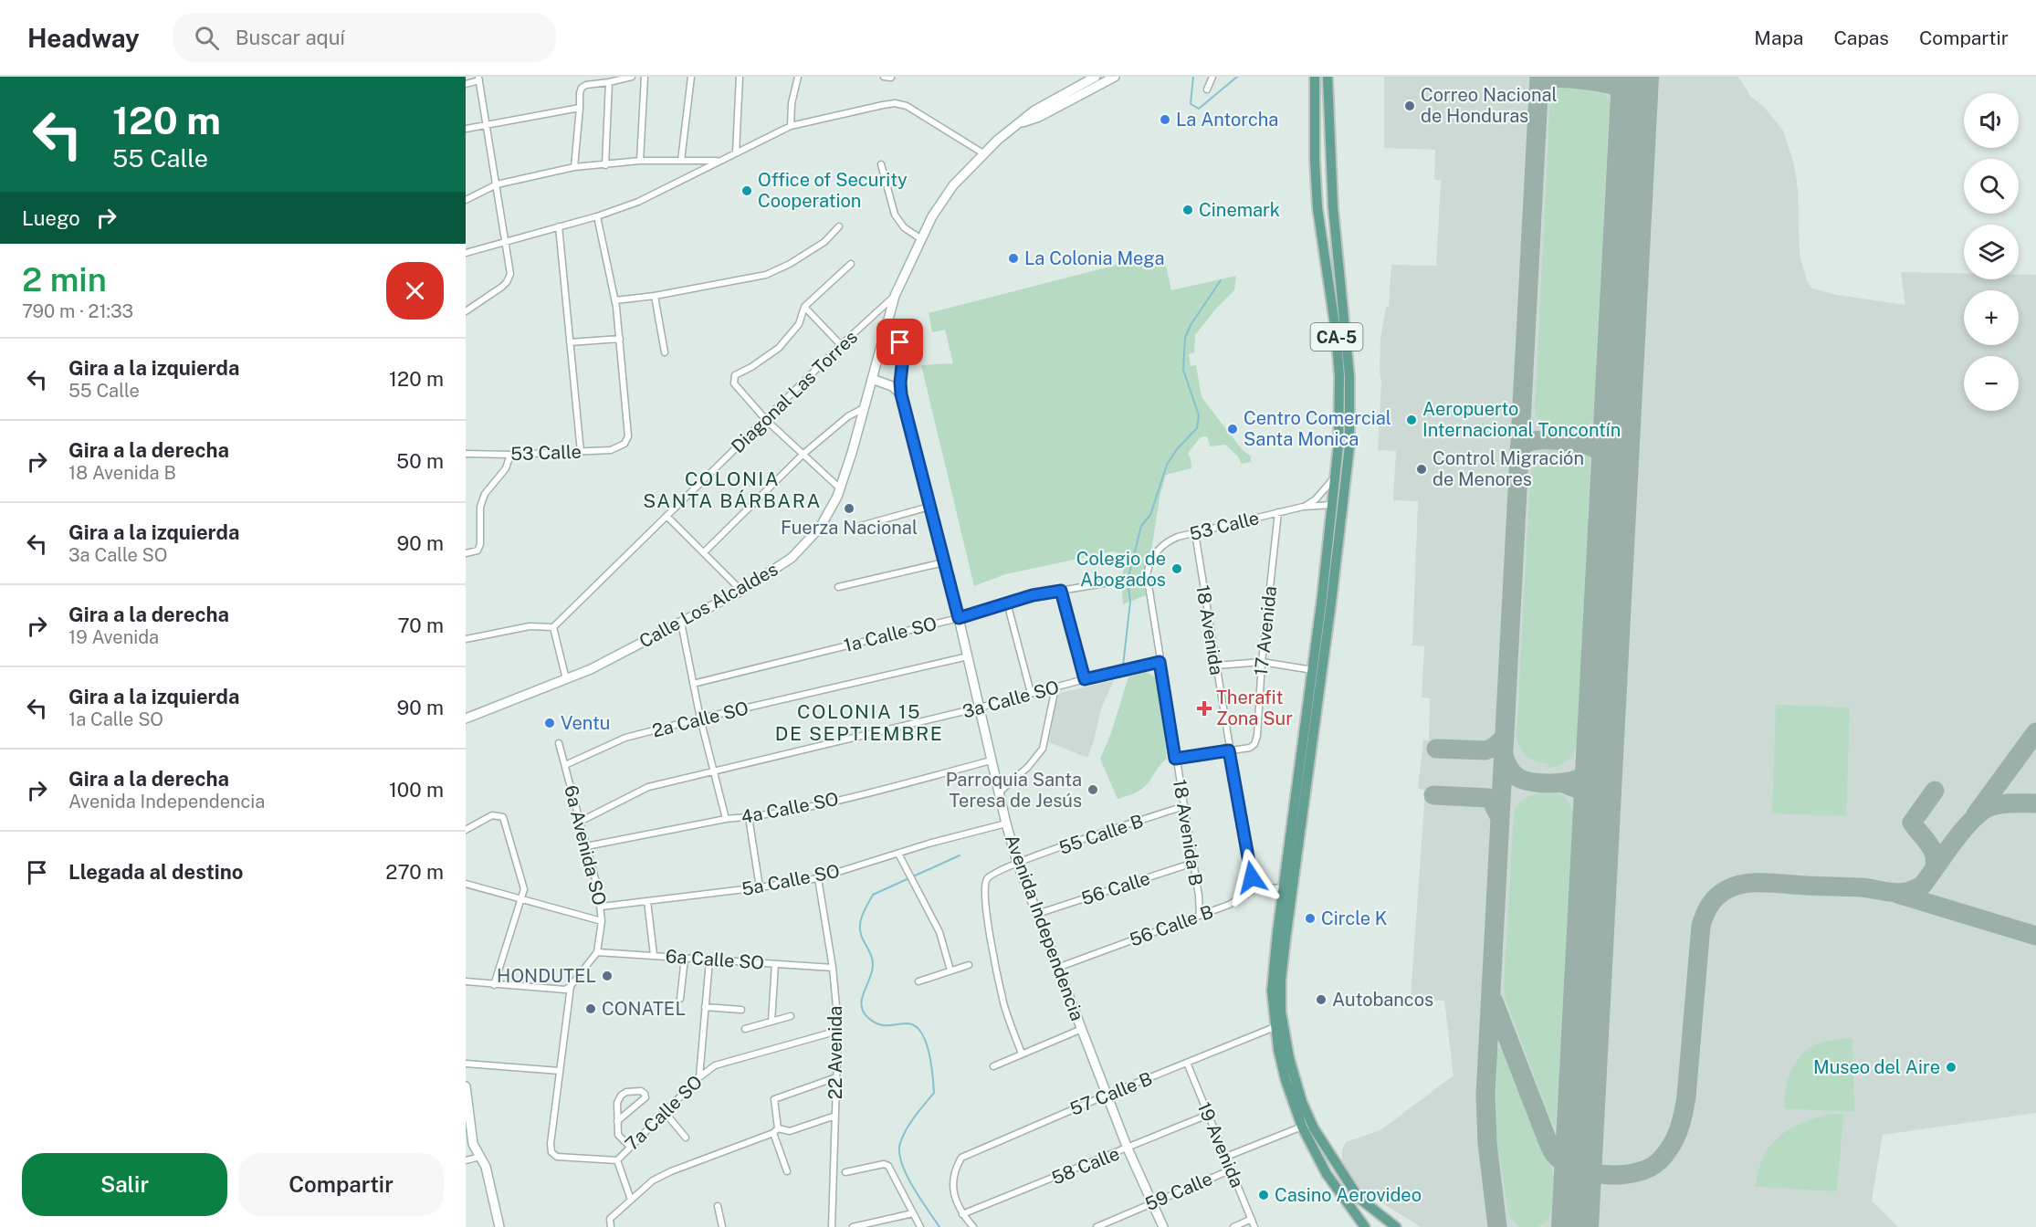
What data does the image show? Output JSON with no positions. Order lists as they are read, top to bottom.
{
  "streets": {
    "main road": ["CA-5"],
    "street": [
      "Diagonal Las Torres",
      "53 Calle",
      "Calle Los Alcaldes",
      "18 Avenida",
      "17 Avenida",
      "1a Calle SO",
      "3a Calle SO",
      "2a Calle SO",
      "4a Calle SO",
      "18 Avenida B",
      "55 Calle B",
      "6a Avenida SO",
      "5a Calle SO",
      "56 Calle",
      "56 Calle B",
      "Avenida Independencia",
      "6a Calle SO",
      "22 Avenida",
      "57 Calle B",
      "7a Calle SO",
      "19 Avenida",
      "58 Calle",
      "59 Calle"
    ]
  },
  "crossings": [
    ["CA-5", "53 Calle"],
    ["Diagonal Las Torres", "Calle Los Alcaldes"],
    ["53 Calle", "18 Avenida"],
    ["53 Calle", "17 Avenida"],
    ["53 Calle", "18 Avenida B"],
    ["Calle Los Alcaldes", "Avenida Independencia"],
    ["18 Avenida", "17 Avenida"],
    ["18 Avenida", "56 Calle B"],
    ["1a Calle SO", "Avenida Independencia"],
    ["3a Calle SO", "18 Avenida B"],
    ["3a Calle SO", "6a Avenida SO"],
    ["3a Calle SO", "Avenida Independencia"],
    ["2a Calle SO", "6a Avenida SO"],
    ["2a Calle SO", "Avenida Independencia"],
    ["4a Calle SO", "6a Avenida SO"],
    ["4a Calle SO", "Avenida Independencia"],
    ["18 Avenida B", "55 Calle B"],
    ["18 Avenida B", "56 Calle"],
    ["18 Avenida B", "56 Calle B"],
    ["55 Calle B", "Avenida Independencia"],
    ["6a Avenida SO", "5a Calle SO"],
    ["6a Avenida SO", "6a Calle SO"],
    ["5a Calle SO", "Avenida Independencia"],
    ["5a Calle SO", "22 Avenida"],
    ["56 Calle", "Avenida Independencia"],
    ["56 Calle B", "Avenida Independencia"],
    ["Avenida Independencia", "57 Calle B"],
    ["Avenida Independencia", "58 Calle"],
    ["Avenida Independencia", "59 Calle"],
    ["6a Calle SO", "22 Avenida"],
    ["22 Avenida", "7a Calle SO"],
    ["57 Calle B", "19 Avenida"],
    ["57 Calle B", "58 Calle"],
    ["19 Avenida", "58 Calle"],
    ["19 Avenida", "59 Calle"]
  ],
  "districts": ["COLONIA SANTA BÁRBARA", "COLONIA 15 DE SEPTIEMBRE"],
  "places": {
    "other": [
      "Correo Nacional de Honduras",
      "La Antorcha",
      "Office of Security Cooperation",
      "Cinemark",
      "La Colonia Mega",
      "Aeropuerto Internacional Toncontín",
      "Centro Comercial Santa Monica",
      "Control Migración de Menores",
      "Fuerza Nacional",
      "Colegio de Abogados",
      "Ventu",
      "Parroquia Santa Teresa de Jesús",
      "Circle K",
      "HONDUTEL",
      "Autobancos",
      "CONATEL",
      "Museo del Aire",
      "Casino Aerovideo"
    ],
    "health": ["Therafit Zona Sur"]
  },
  "page": {
    "header": "Headway",
    "search": "Buscar aquí",
    "nav": ["Mapa", "Capas", "Compartir"],
    "turn": ["120 m", "55 Calle"],
    "map_buttons": ["+", "−"],
    "then": "Luego",
    "heading": ["2 min", "790 m · 21:33"],
    "list": [
      {
        "name": "Gira a la izquierda",
        "note": "55 Calle",
        "value": "120 m"
      },
      {
        "name": "Gira a la derecha",
        "note": "18 Avenida B",
        "value": "50 m"
      },
      {
        "name": "Gira a la izquierda",
        "note": "3a Calle SO",
        "value": "90 m"
      },
      {
        "name": "Gira a la derecha",
        "note": "19 Avenida",
        "value": "70 m"
      },
      {
        "name": "Gira a la izquierda",
        "note": "1a Calle SO",
        "value": "90 m"
      },
      {
        "name": "Gira a la derecha",
        "note": "Avenida Independencia",
        "value": "100 m"
      },
      {
        "name": "Llegada al destino",
        "value": "270 m"
      }
    ],
    "buttons": ["Salir", "Compartir"]
  }
}
